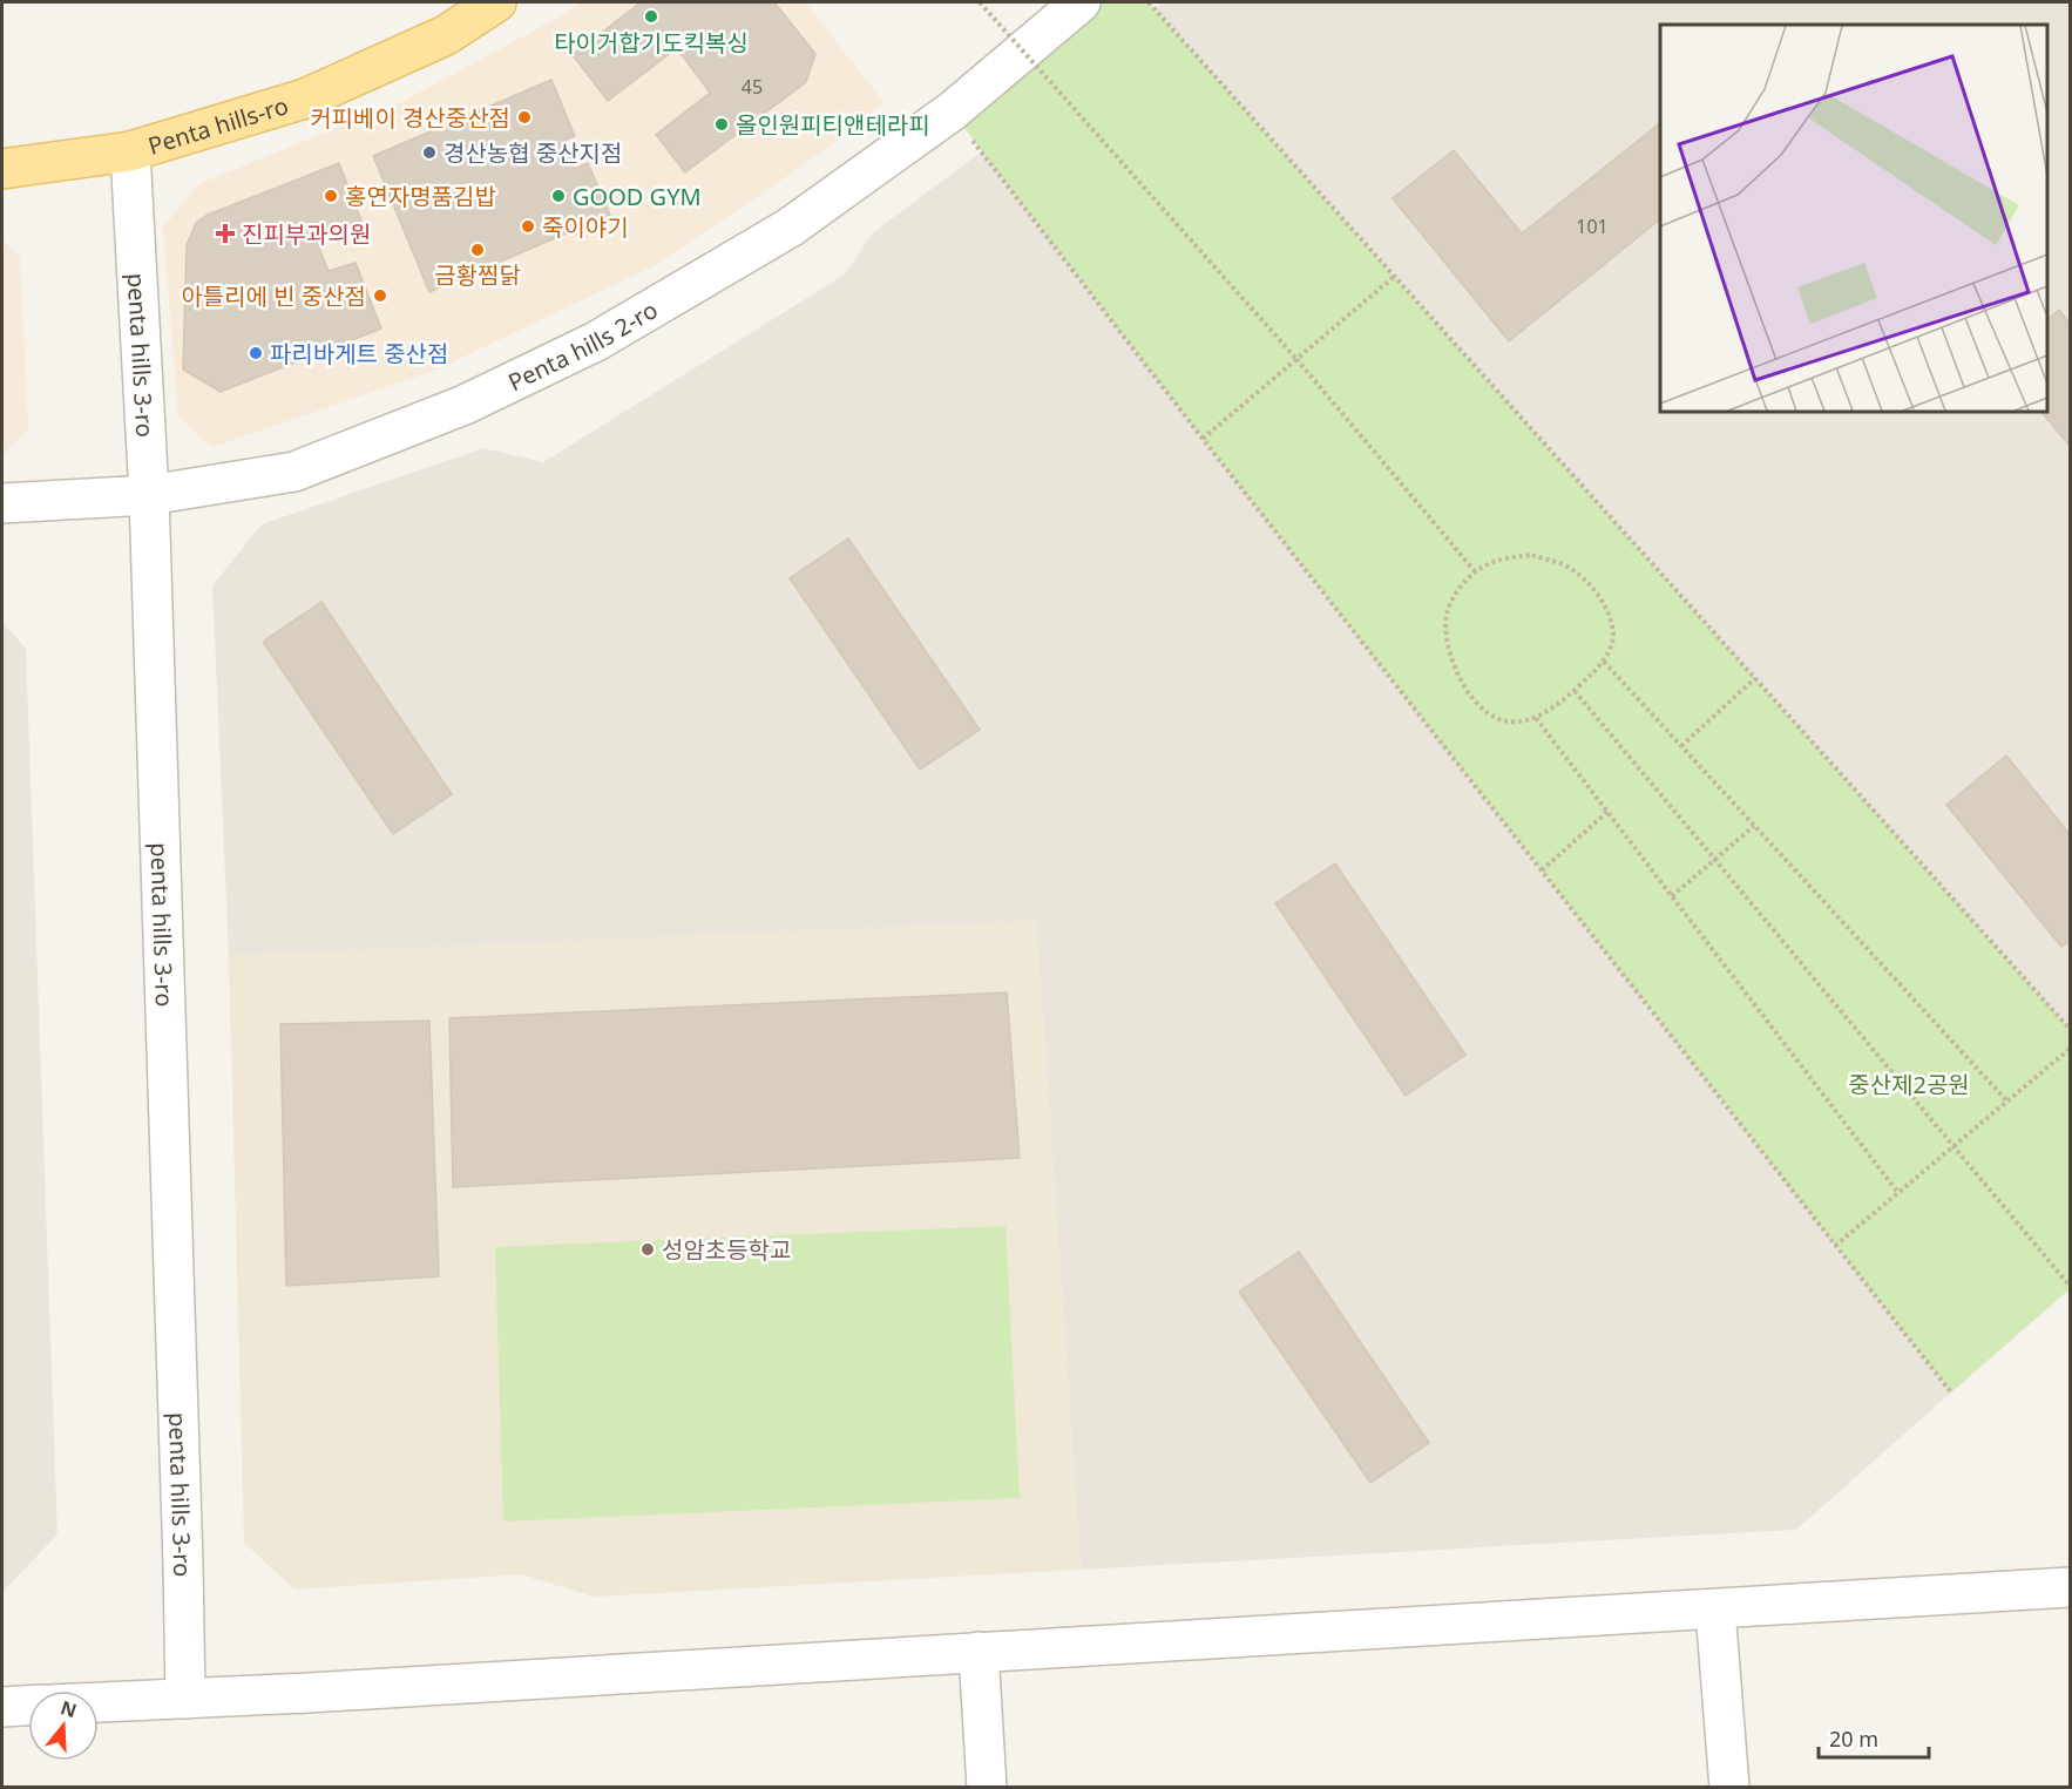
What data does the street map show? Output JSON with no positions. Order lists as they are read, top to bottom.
{
  "streets": {
    "main road": ["Penta hills-ro"],
    "street": ["Penta hills 2-ro", "penta hills 3-ro"]
  },
  "crossings": [
    ["Penta hills-ro", "penta hills 3-ro"],
    ["Penta hills 2-ro", "penta hills 3-ro"]
  ],
  "parks": ["중산제2공원"],
  "places": {
    "other": [
      "타이거합기도킥복싱",
      "커피베이 경산중산점",
      "올인원피티앤테라피",
      "경산농협 중산지점",
      "홍연자명품김밥",
      "GOOD GYM",
      "죽이야기",
      "금황찜닭",
      "아틀리에 빈 중산점",
      "파리바게트 중산점",
      "성암초등학교"
    ],
    "health": ["진피부과의원"]
  },
  "house_numbers": ["45", "101"],
  "scale_bar": "20 m",
  "north": "top"
}
